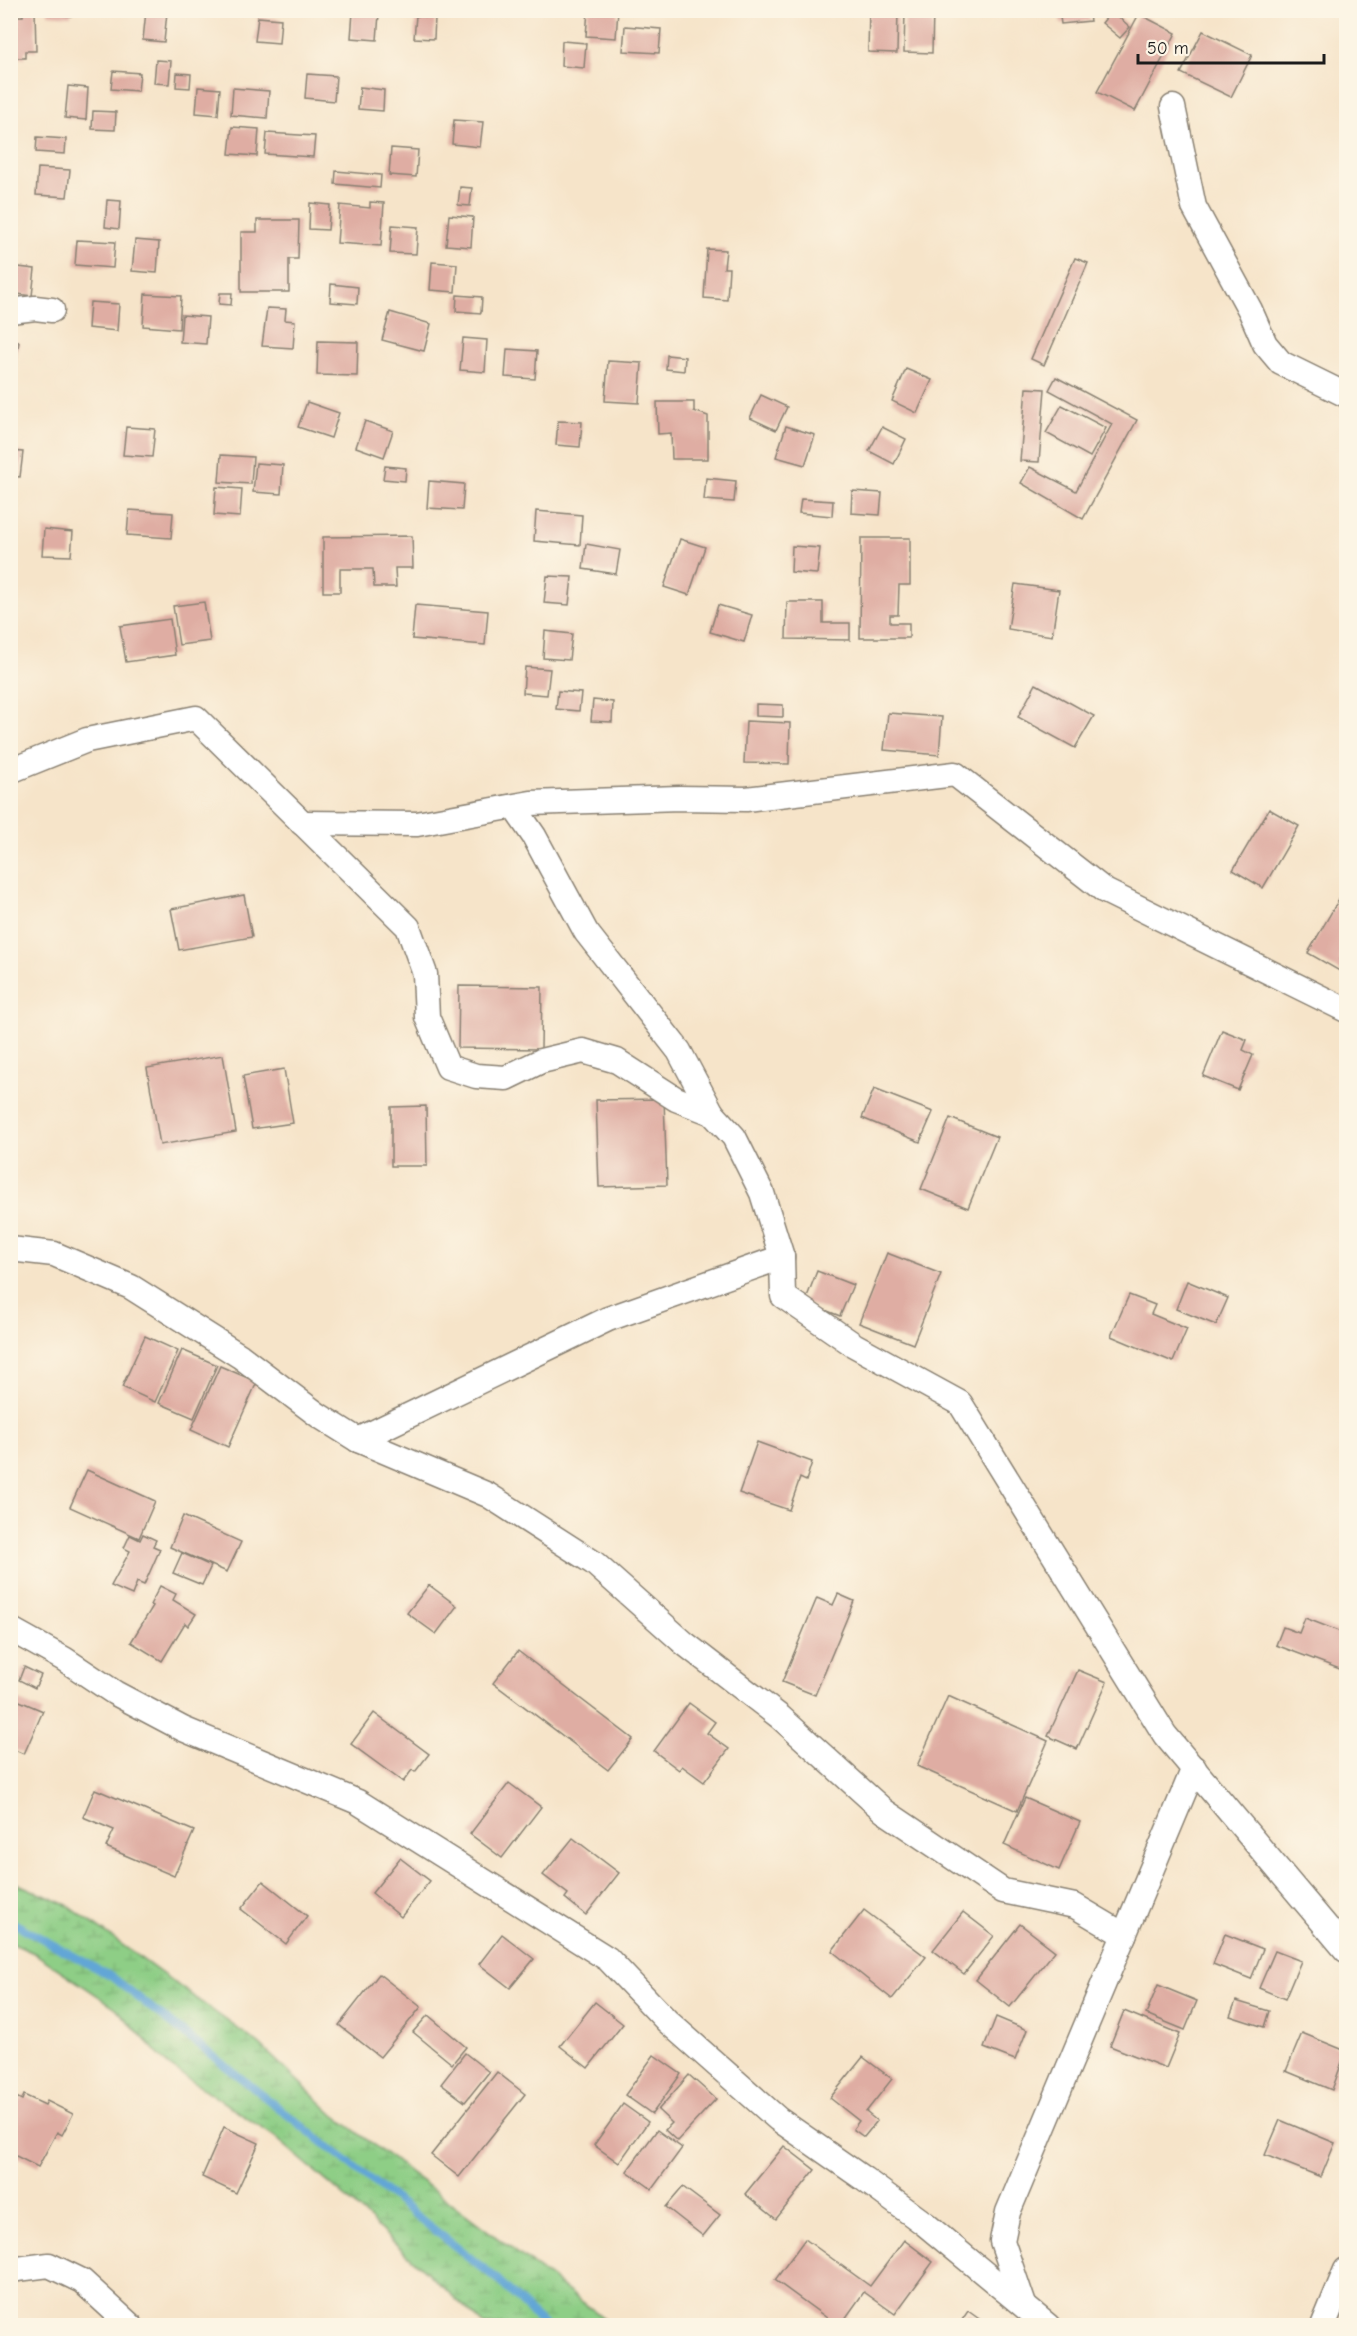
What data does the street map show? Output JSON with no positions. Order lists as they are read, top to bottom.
{
  "scale_bar": "50 m"
}
